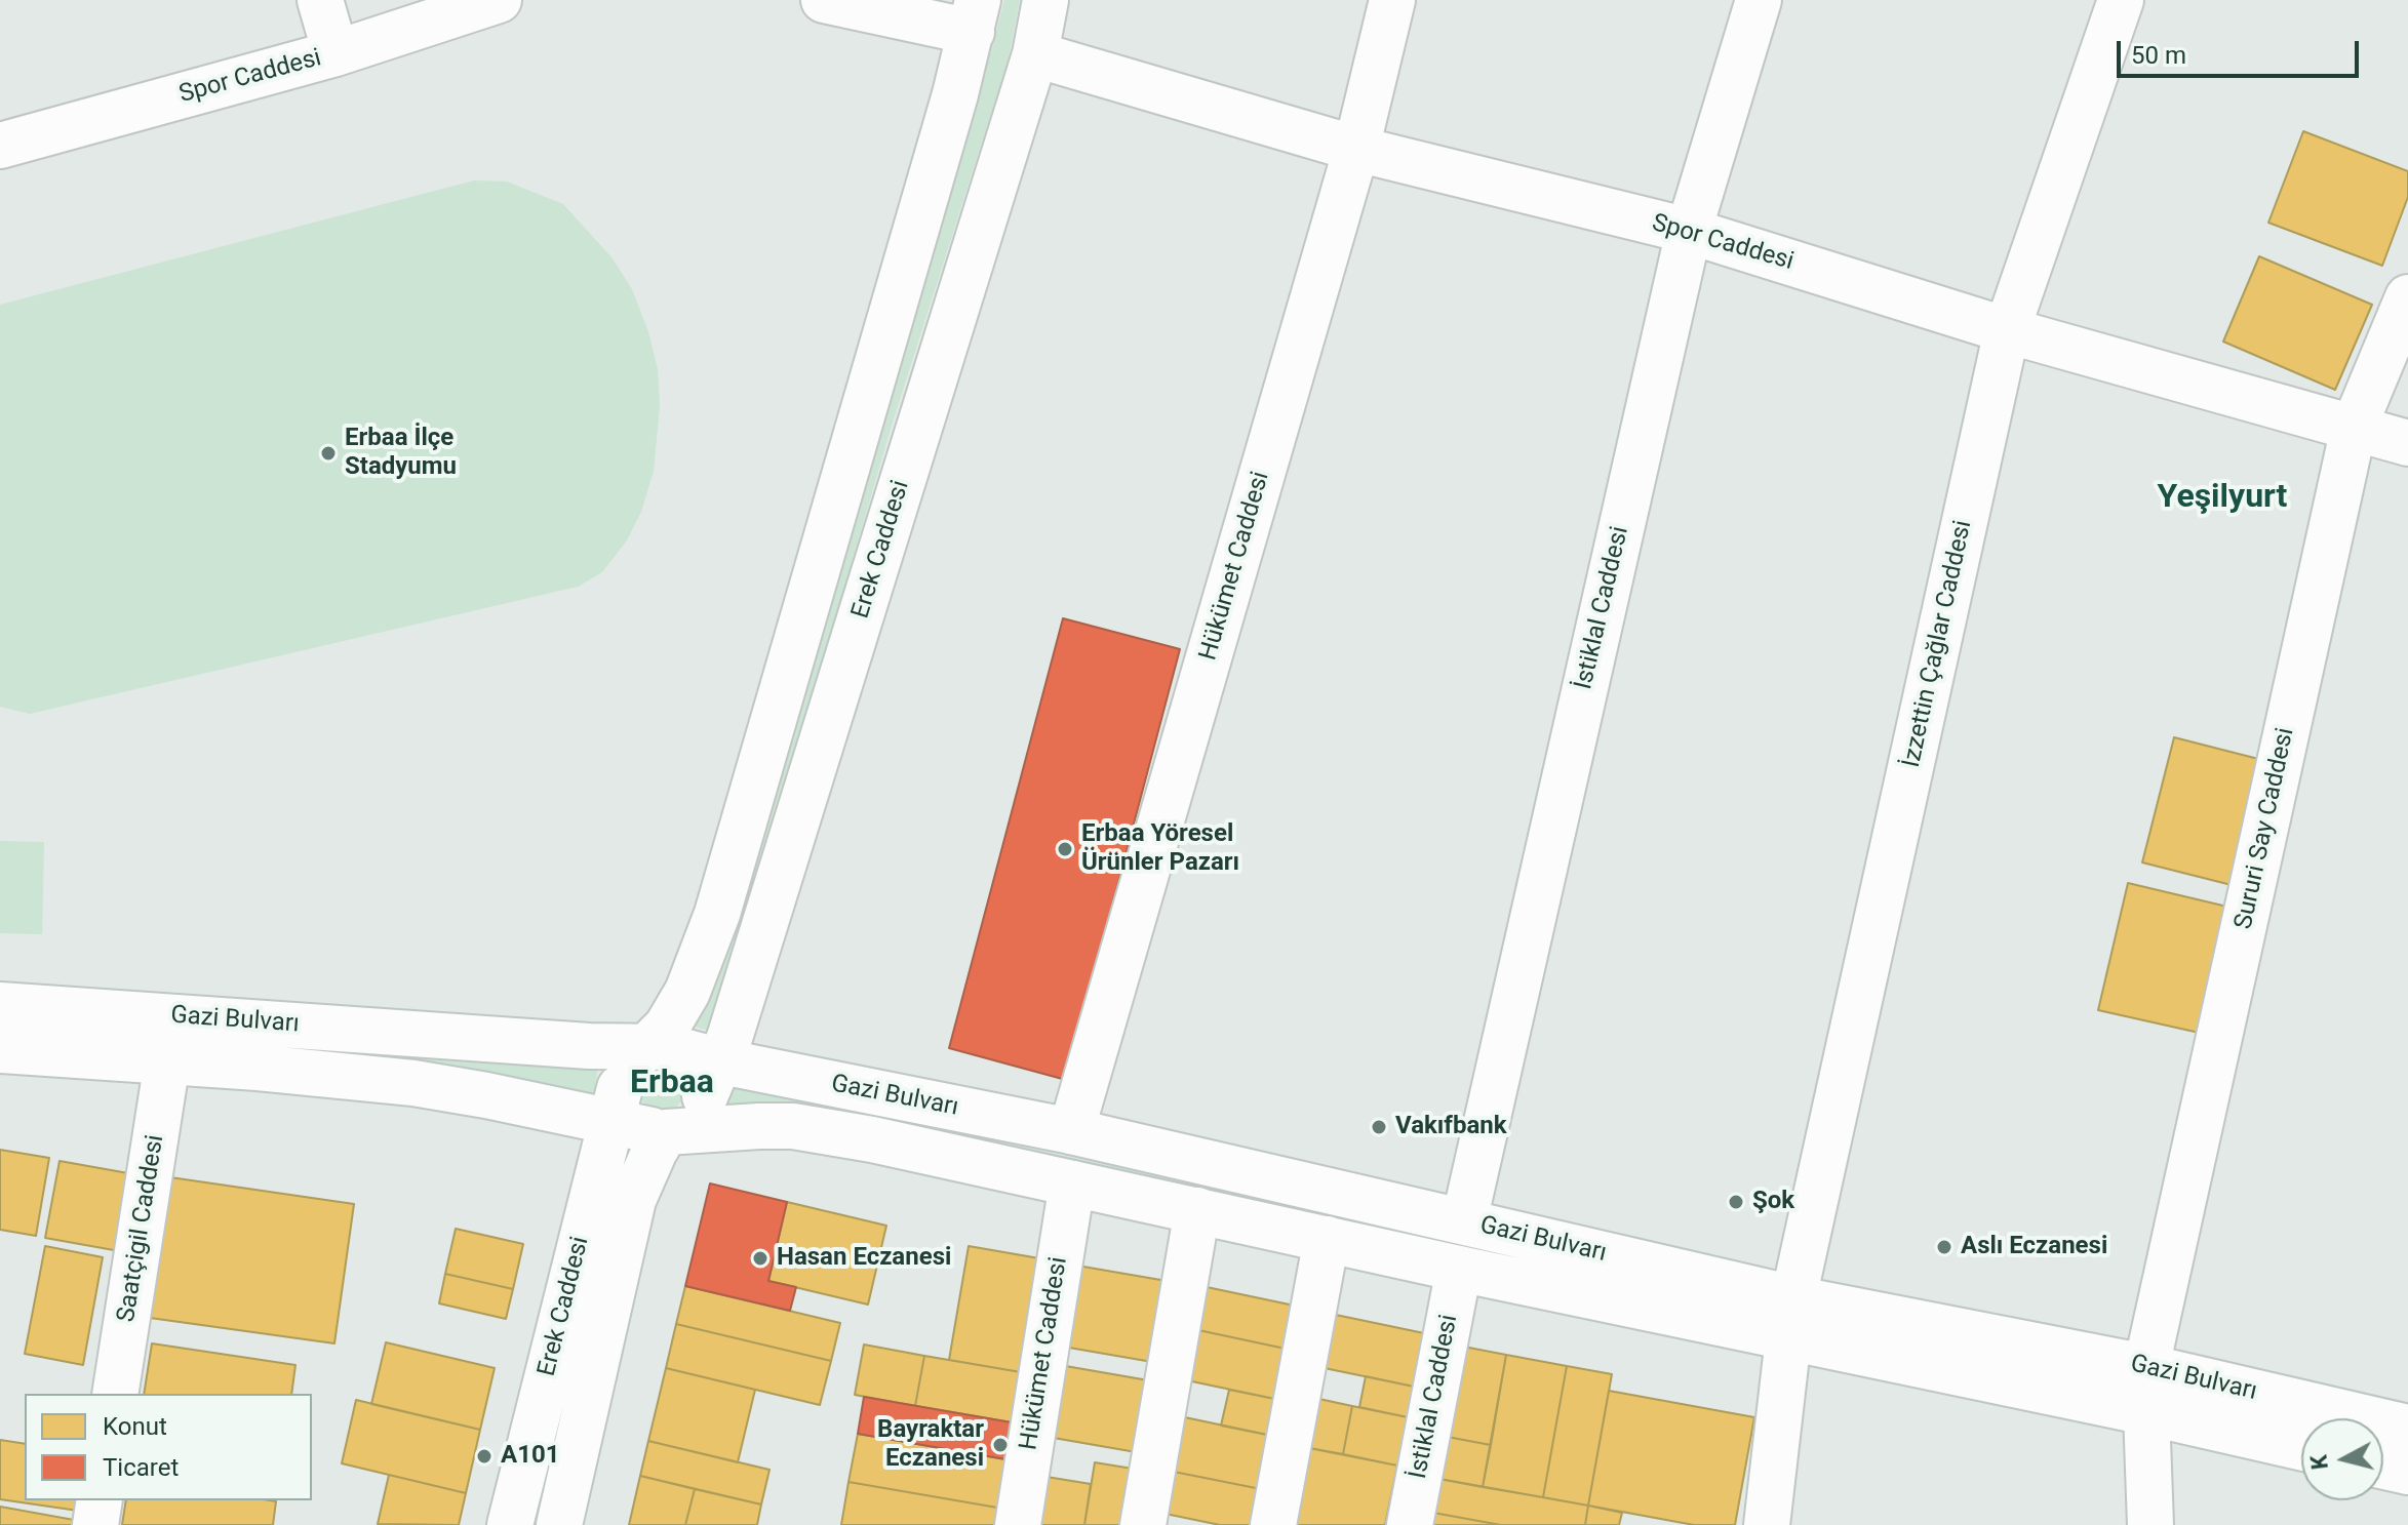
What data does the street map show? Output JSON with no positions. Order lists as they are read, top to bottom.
{
  "streets": {
    "street": [
      "Spor Caddesi",
      "Erek Caddesi",
      "Hükümet Caddesi",
      "İstiklal Caddesi",
      "İzzettin Çağlar Caddesi",
      "Sururi Say Caddesi",
      "Gazi Bulvarı",
      "Saatçigil Caddesi"
    ]
  },
  "crossings": [
    ["Spor Caddesi", "Erek Caddesi"],
    ["Spor Caddesi", "Hükümet Caddesi"],
    ["Spor Caddesi", "İstiklal Caddesi"],
    ["Spor Caddesi", "İzzettin Çağlar Caddesi"],
    ["Spor Caddesi", "Sururi Say Caddesi"],
    ["Erek Caddesi", "Gazi Bulvarı"],
    ["Hükümet Caddesi", "Gazi Bulvarı"],
    ["İstiklal Caddesi", "Gazi Bulvarı"],
    ["İzzettin Çağlar Caddesi", "Gazi Bulvarı"],
    ["Sururi Say Caddesi", "Gazi Bulvarı"],
    ["Gazi Bulvarı", "Saatçigil Caddesi"]
  ],
  "districts": ["Yeşilyurt", "Erbaa"],
  "places": [
    "Erbaa İlçe Stadyumu",
    "Erbaa Yöresel Ürünler Pazarı",
    "Vakıfbank",
    "Şok",
    "Aslı Eczanesi",
    "Hasan Eczanesi",
    "Bayraktar Eczanesi",
    "A101"
  ],
  "legend": ["Konut", "Ticaret"],
  "scale_bar": "50 m",
  "north": "left"
}
